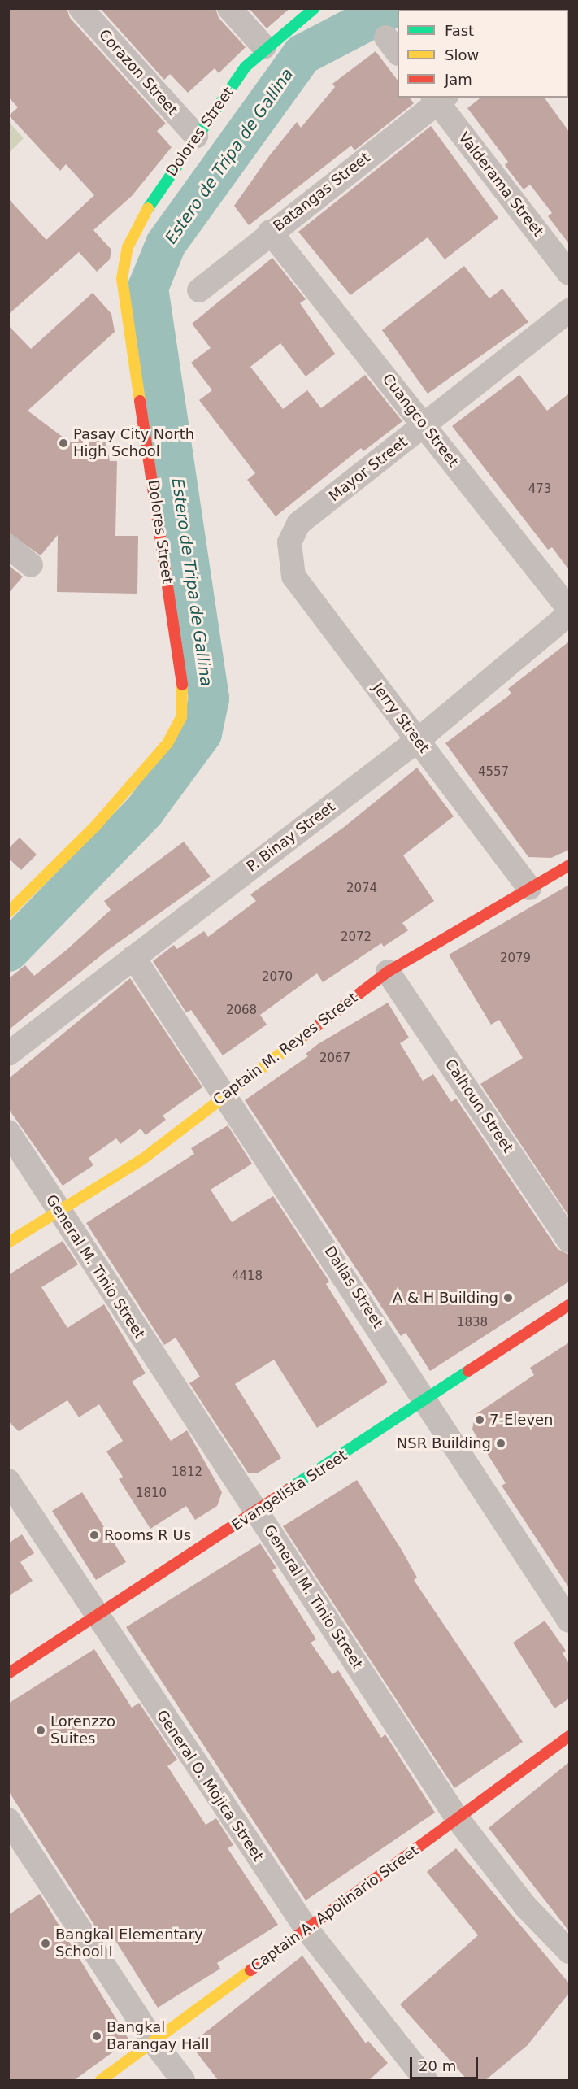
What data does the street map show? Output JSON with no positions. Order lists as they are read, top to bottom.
{
  "streets": {
    "street": [
      "Corazon Street",
      "Dolores Street",
      "Valderama Street",
      "Batangas Street",
      "Cuangco Street",
      "Mayor Street",
      "Jerry Street",
      "P. Binay Street",
      "Captain M. Reyes Street",
      "Calhoun Street",
      "General M. Tinio Street",
      "Dallas Street",
      "Evangelista Street",
      "General O. Mojica Street",
      "Captain A. Apolinario Street"
    ]
  },
  "crossings": [
    ["Corazon Street", "Dolores Street"],
    ["Valderama Street", "Batangas Street"],
    ["Batangas Street", "Cuangco Street"],
    ["Cuangco Street", "Mayor Street"],
    ["Mayor Street", "Jerry Street"],
    ["Jerry Street", "P. Binay Street"],
    ["Jerry Street", "Captain M. Reyes Street"],
    ["P. Binay Street", "Dallas Street"],
    ["Captain M. Reyes Street", "Calhoun Street"],
    ["Captain M. Reyes Street", "General M. Tinio Street"],
    ["Captain M. Reyes Street", "Dallas Street"],
    ["General M. Tinio Street", "Evangelista Street"],
    ["General M. Tinio Street", "Captain A. Apolinario Street"],
    ["Dallas Street", "Evangelista Street"],
    ["Evangelista Street", "General O. Mojica Street"],
    ["General O. Mojica Street", "Captain A. Apolinario Street"]
  ],
  "water": ["Estero de Tripa de Gallina"],
  "places": [
    "Pasay City North High School",
    "A & H Building",
    "7-Eleven",
    "NSR Building",
    "Rooms R Us",
    "Lorenzzo Suites",
    "Bangkal Elementary School Ⅰ",
    "Bangkal Barangay Hall"
  ],
  "house_numbers": [
    "473",
    "4557",
    "2074",
    "2072",
    "2079",
    "2070",
    "2068",
    "2067",
    "4418",
    "1838",
    "1812",
    "1810"
  ],
  "legend": ["Fast", "Slow", "Jam"],
  "scale_bar": "20 m"
}
